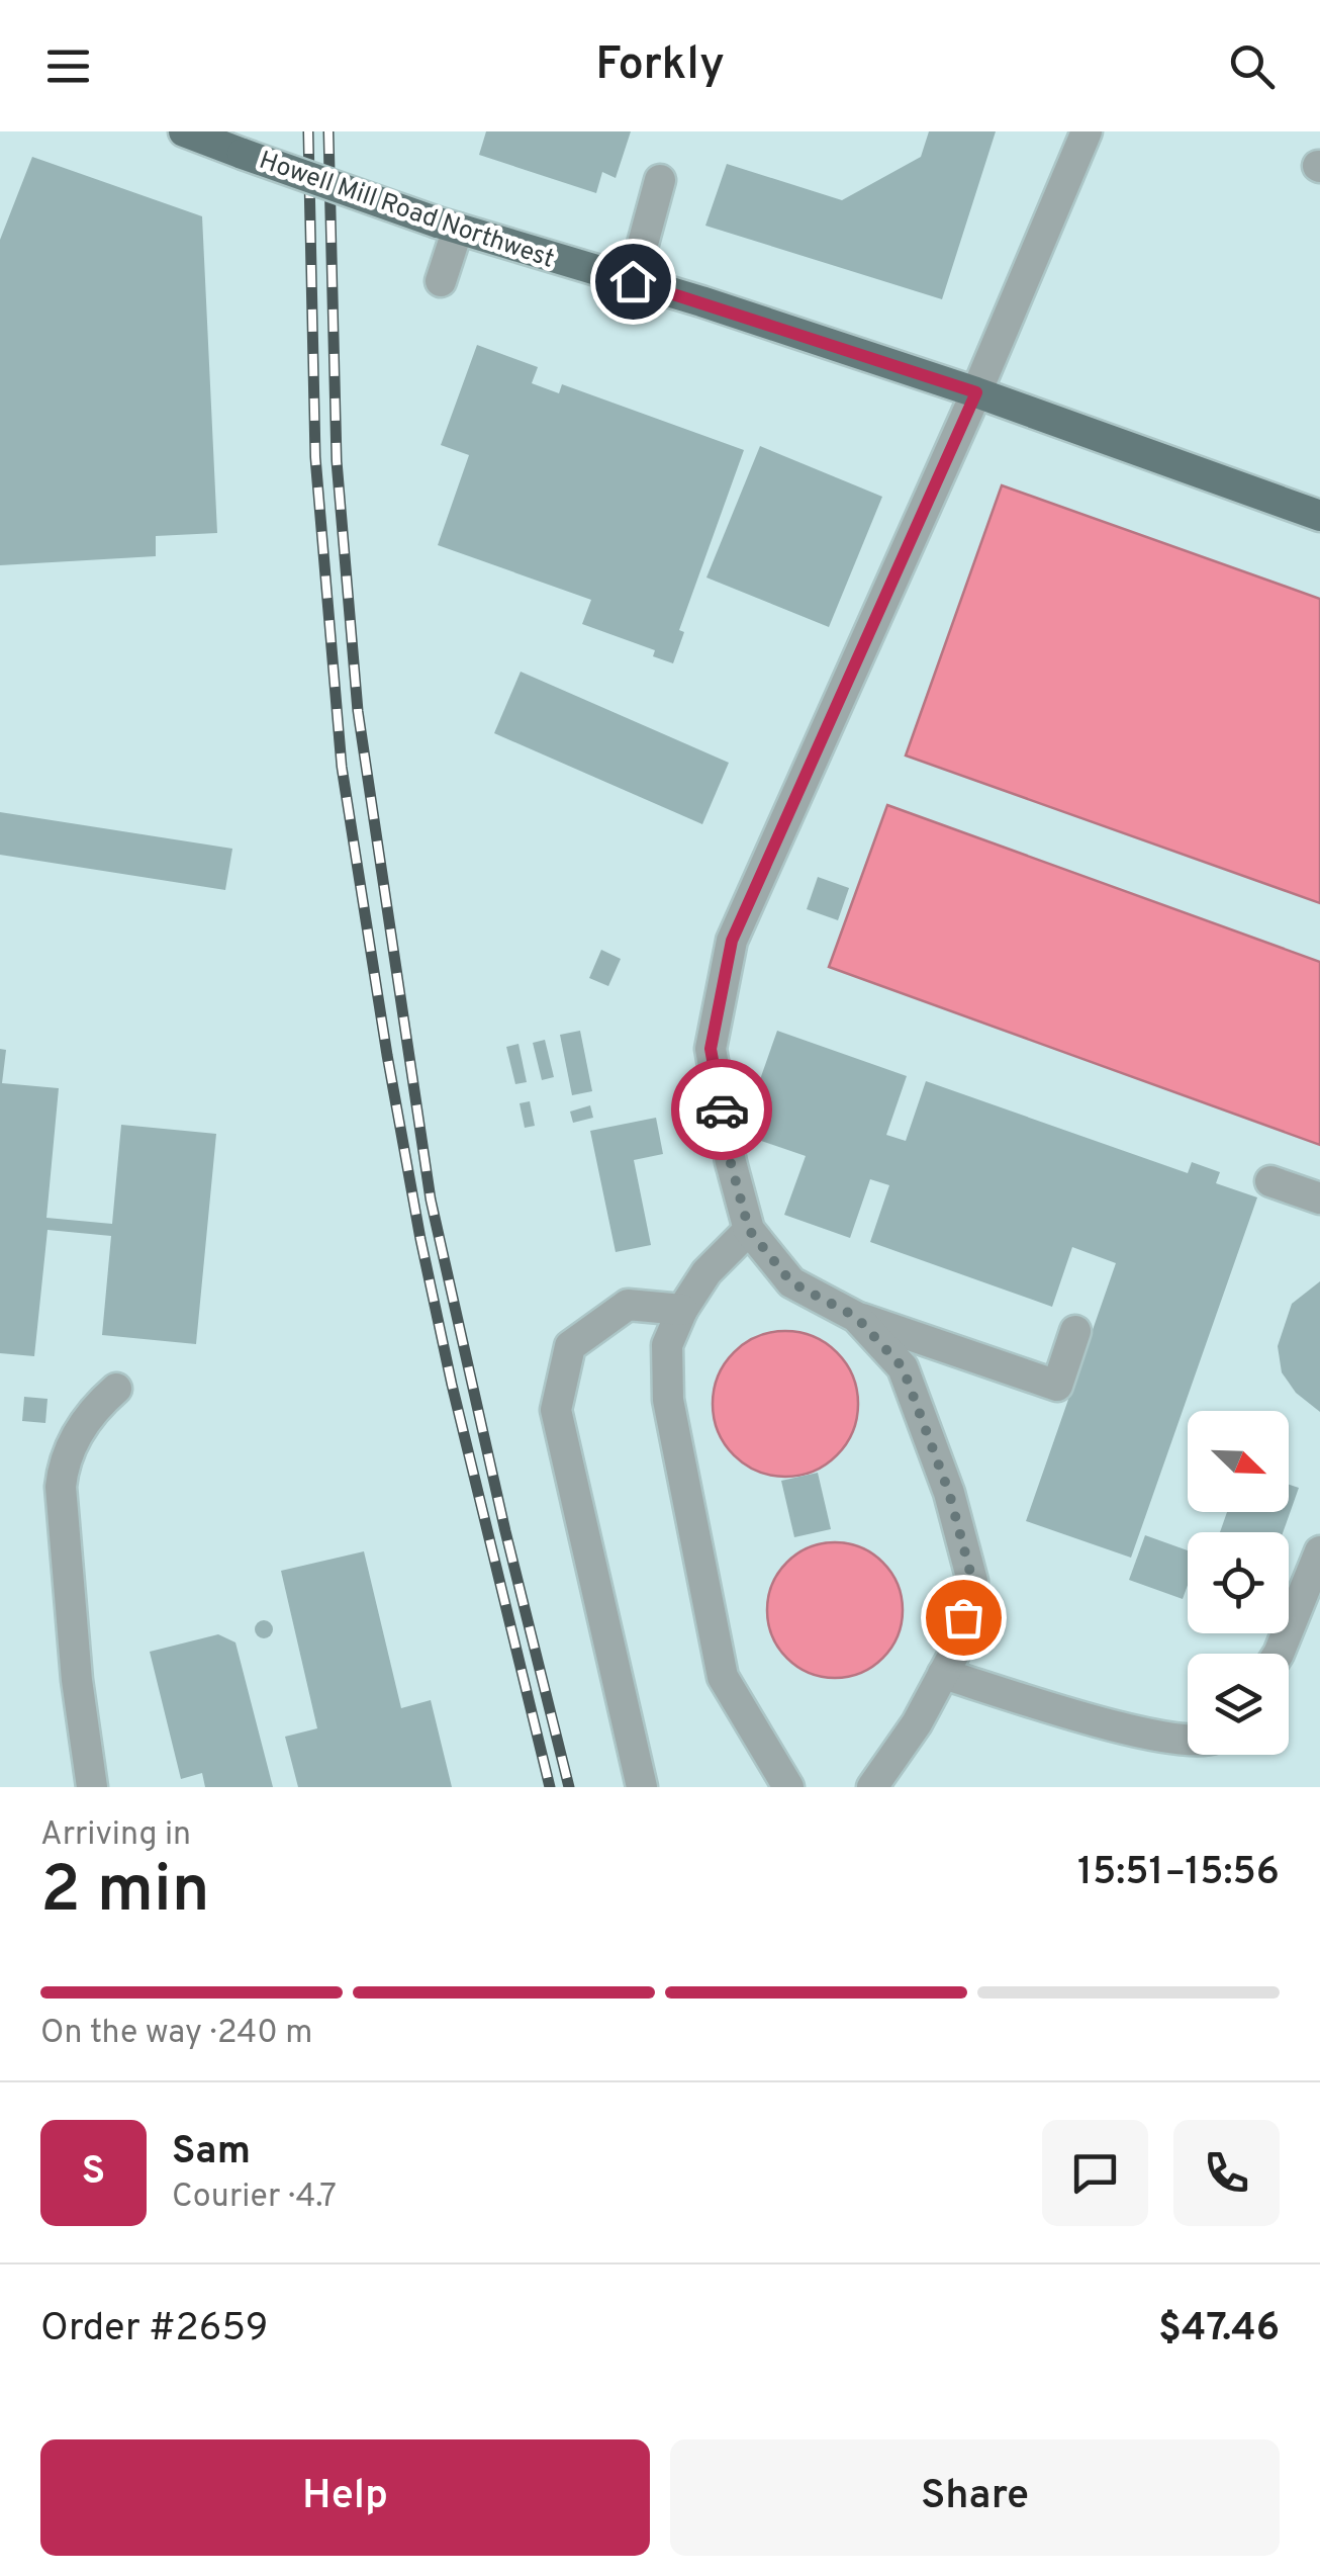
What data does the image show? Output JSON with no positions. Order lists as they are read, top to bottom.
{
  "streets": {
    "main road": ["Howell Mill Road Northwest"]
  },
  "north": "bottom right",
  "page": {
    "header": "Forkly",
    "heading": ["2 min", "Arriving in", "15:51–15:56"],
    "panel": [
      "Sam",
      "Courier · 4.7",
      "Order #2659",
      "$47.46"
    ],
    "bar": "On the way · 240 m",
    "round": "S",
    "buttons": ["Help", "Share"]
  }
}
